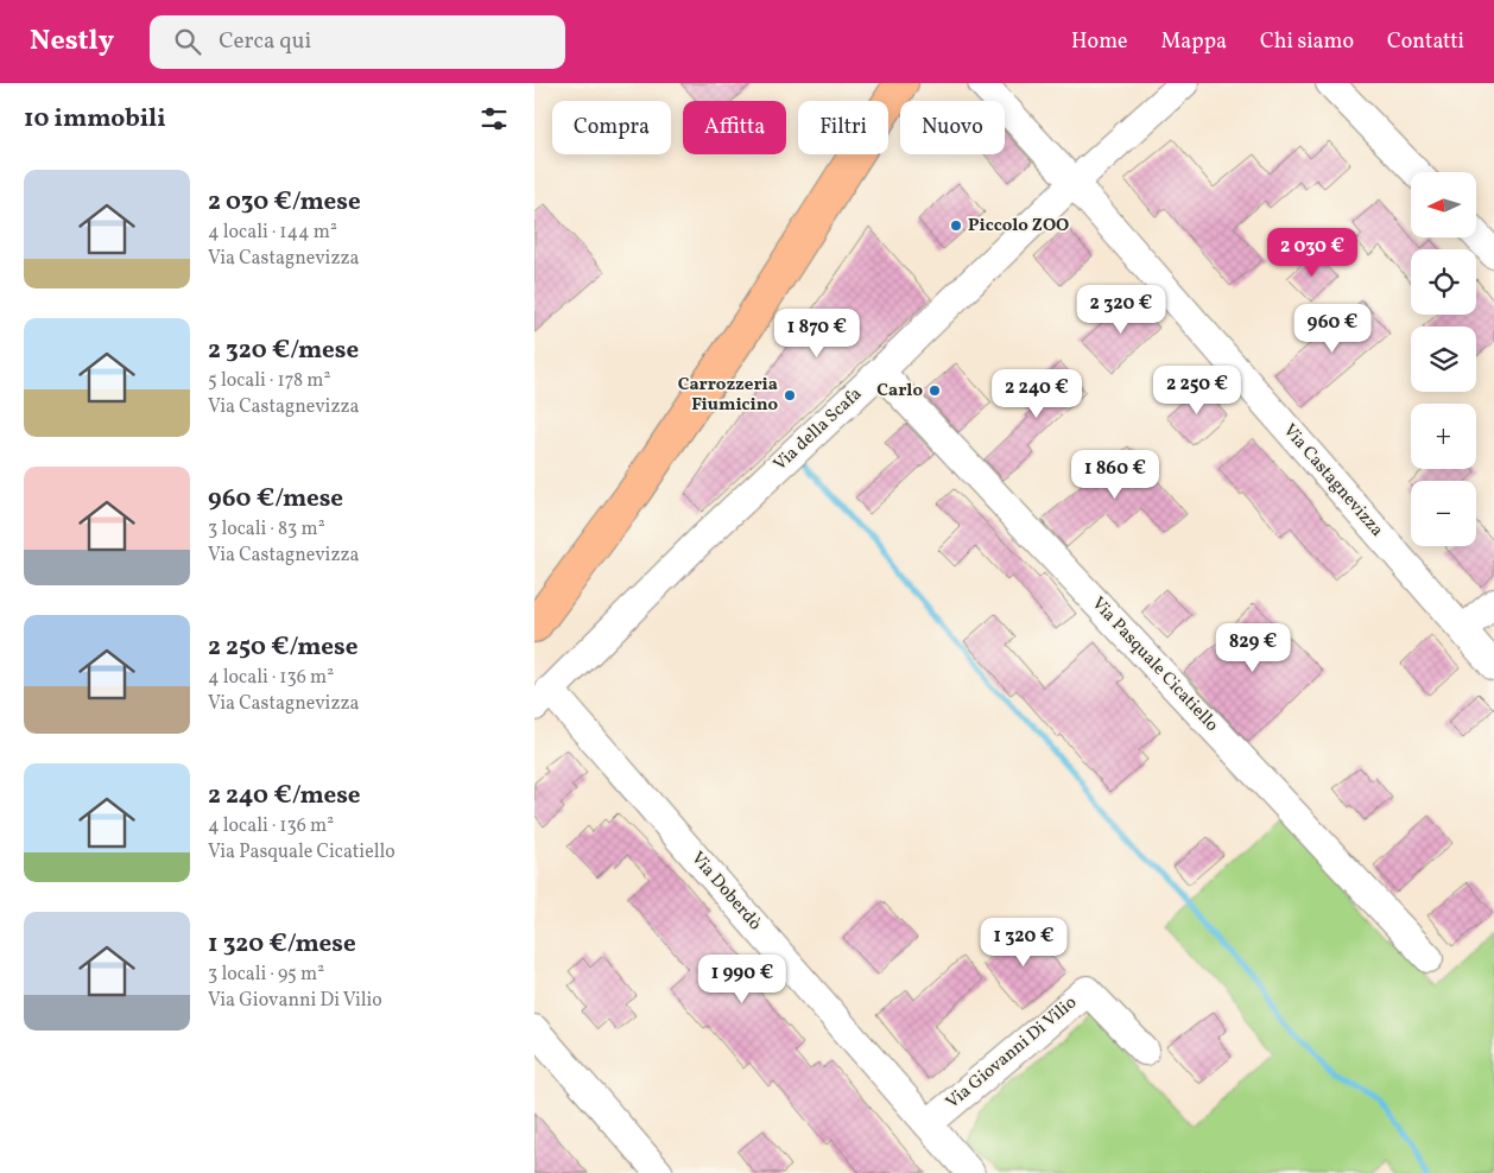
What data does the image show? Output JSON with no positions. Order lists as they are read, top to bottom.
{
  "streets": {
    "street": [
      "Via della Scafa",
      "Via Castagnevizza",
      "Via Pasquale Cicatiello",
      "Via Doberdò",
      "Via Giovanni Di Vilio"
    ]
  },
  "crossings": [
    ["Via della Scafa", "Via Castagnevizza"],
    ["Via della Scafa", "Via Pasquale Cicatiello"],
    ["Via della Scafa", "Via Doberdò"],
    ["Via Doberdò", "Via Giovanni Di Vilio"]
  ],
  "places": ["Piccolo ZOO", "Carlo", "Carrozzeria Fiumicino"],
  "north": "left",
  "page": {
    "header": "Nestly",
    "search": "Cerca qui",
    "nav": [
      "Home",
      "Mappa",
      "Chi siamo",
      "Contatti"
    ],
    "heading": "10 immobili",
    "chip": [
      "Compra",
      "Affitta",
      "Filtri",
      "Nuovo"
    ],
    "list": [
      {
        "name": "2 030 €/mese",
        "note": "4 locali · 144 m² · Via Castagnevizza"
      },
      {
        "name": "2 320 €/mese",
        "note": "5 locali · 178 m² · Via Castagnevizza"
      },
      {
        "name": "960 €/mese",
        "note": "3 locali · 83 m² · Via Castagnevizza"
      },
      {
        "name": "2 250 €/mese",
        "note": "4 locali · 136 m² · Via Castagnevizza"
      },
      {
        "name": "2 240 €/mese",
        "note": "4 locali · 136 m² · Via Pasquale Cicatiello"
      },
      {
        "name": "1 320 €/mese",
        "note": "3 locali · 95 m² · Via Giovanni Di Vilio"
      }
    ],
    "map_buttons": ["+", "−"],
    "price": [
      "2 030 €",
      "2 320 €",
      "960 €",
      "1 870 €",
      "2 250 €",
      "2 240 €",
      "1 860 €",
      "829 €",
      "1 320 €",
      "1 990 €"
    ]
  }
}
